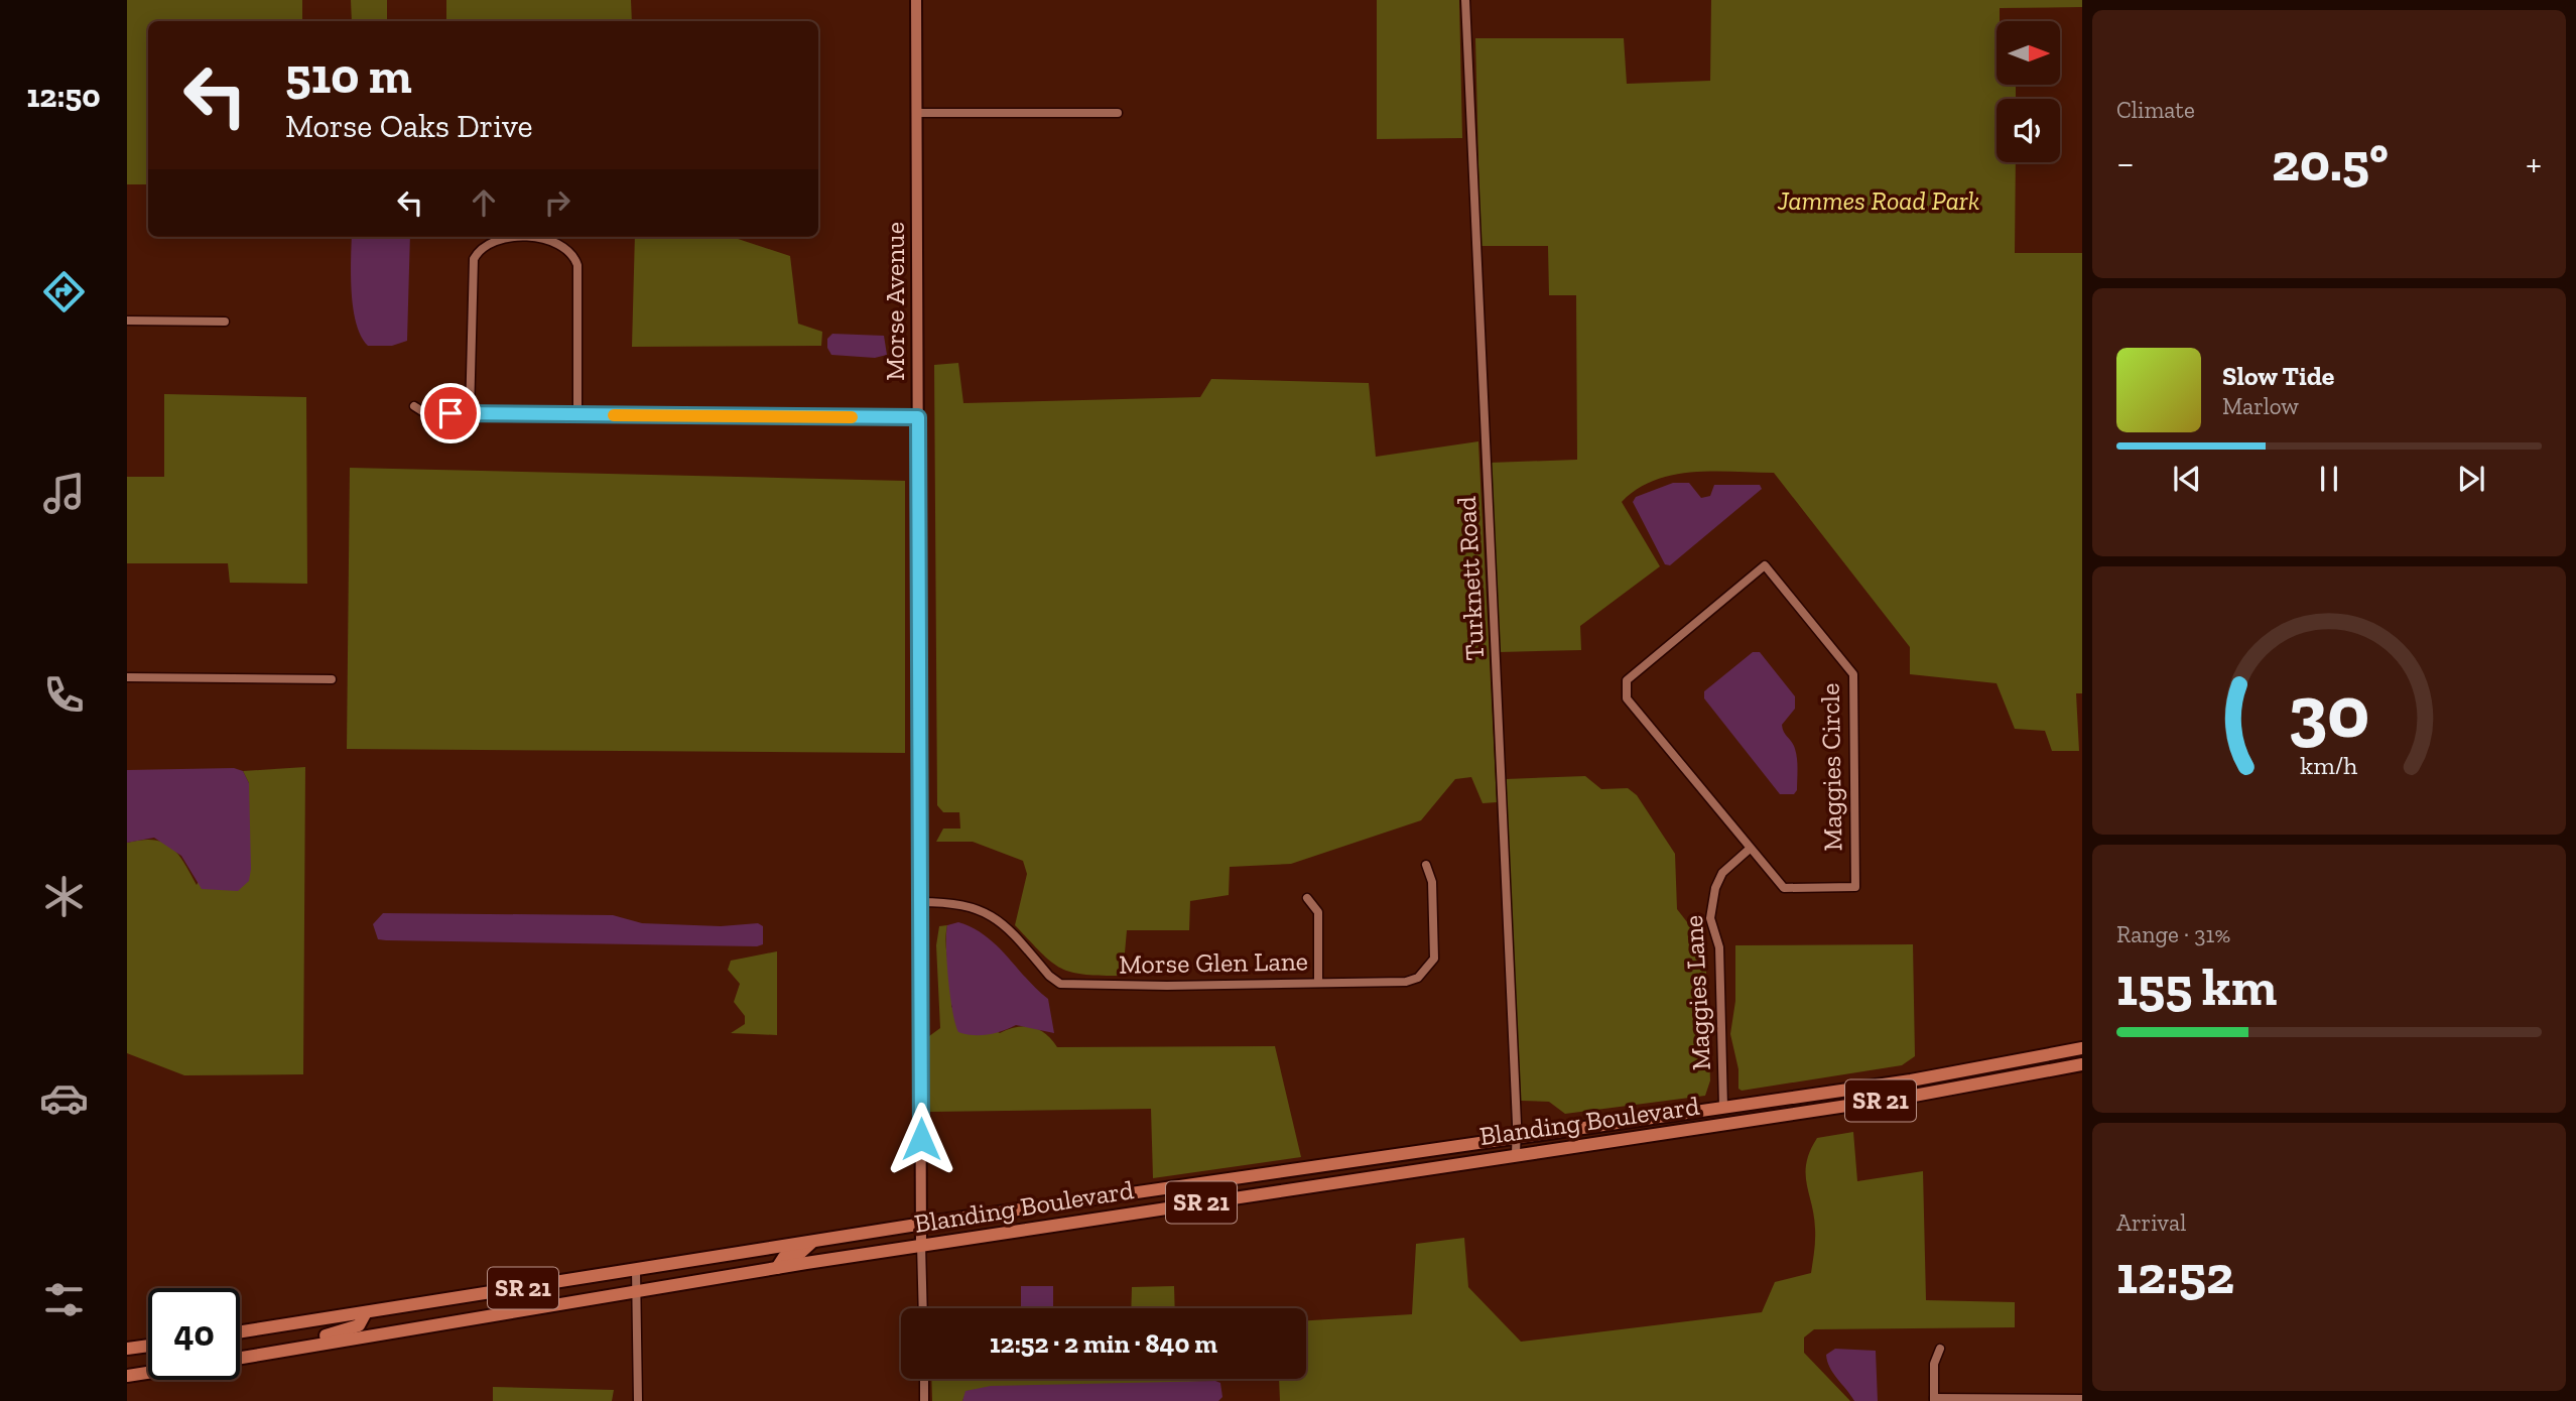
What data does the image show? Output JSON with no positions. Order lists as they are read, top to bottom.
{
  "streets": {
    "main road": ["SR 21", "Blanding Boulevard"],
    "street": [
      "Morse Avenue",
      "Turknett Road",
      "Maggies Circle",
      "Morse Glen Lane",
      "Maggies Lane"
    ]
  },
  "crossings": [
    ["Morse Avenue", "Morse Glen Lane"],
    ["Morse Avenue", "Blanding Boulevard"],
    ["Turknett Road", "Blanding Boulevard"],
    ["Maggies Circle", "Maggies Lane"],
    ["Maggies Lane", "Blanding Boulevard"]
  ],
  "parks": ["Jammes Road Park"],
  "north": "right",
  "page": {
    "tabs": "12:50",
    "tile": [
      "Climate",
      ["Range · 31%", "155 km"],
      ["Arrival", "12:52"]
    ],
    "turn": ["510 m", "Morse Oaks Drive"],
    "heat": ["−", "20.5°", "+"],
    "song": ["Slow Tide", "Marlow"],
    "limit": "40",
    "trip": "12:52 · 2 min · 840 m",
    "gauge": ["30", "km/h"]
  }
}
